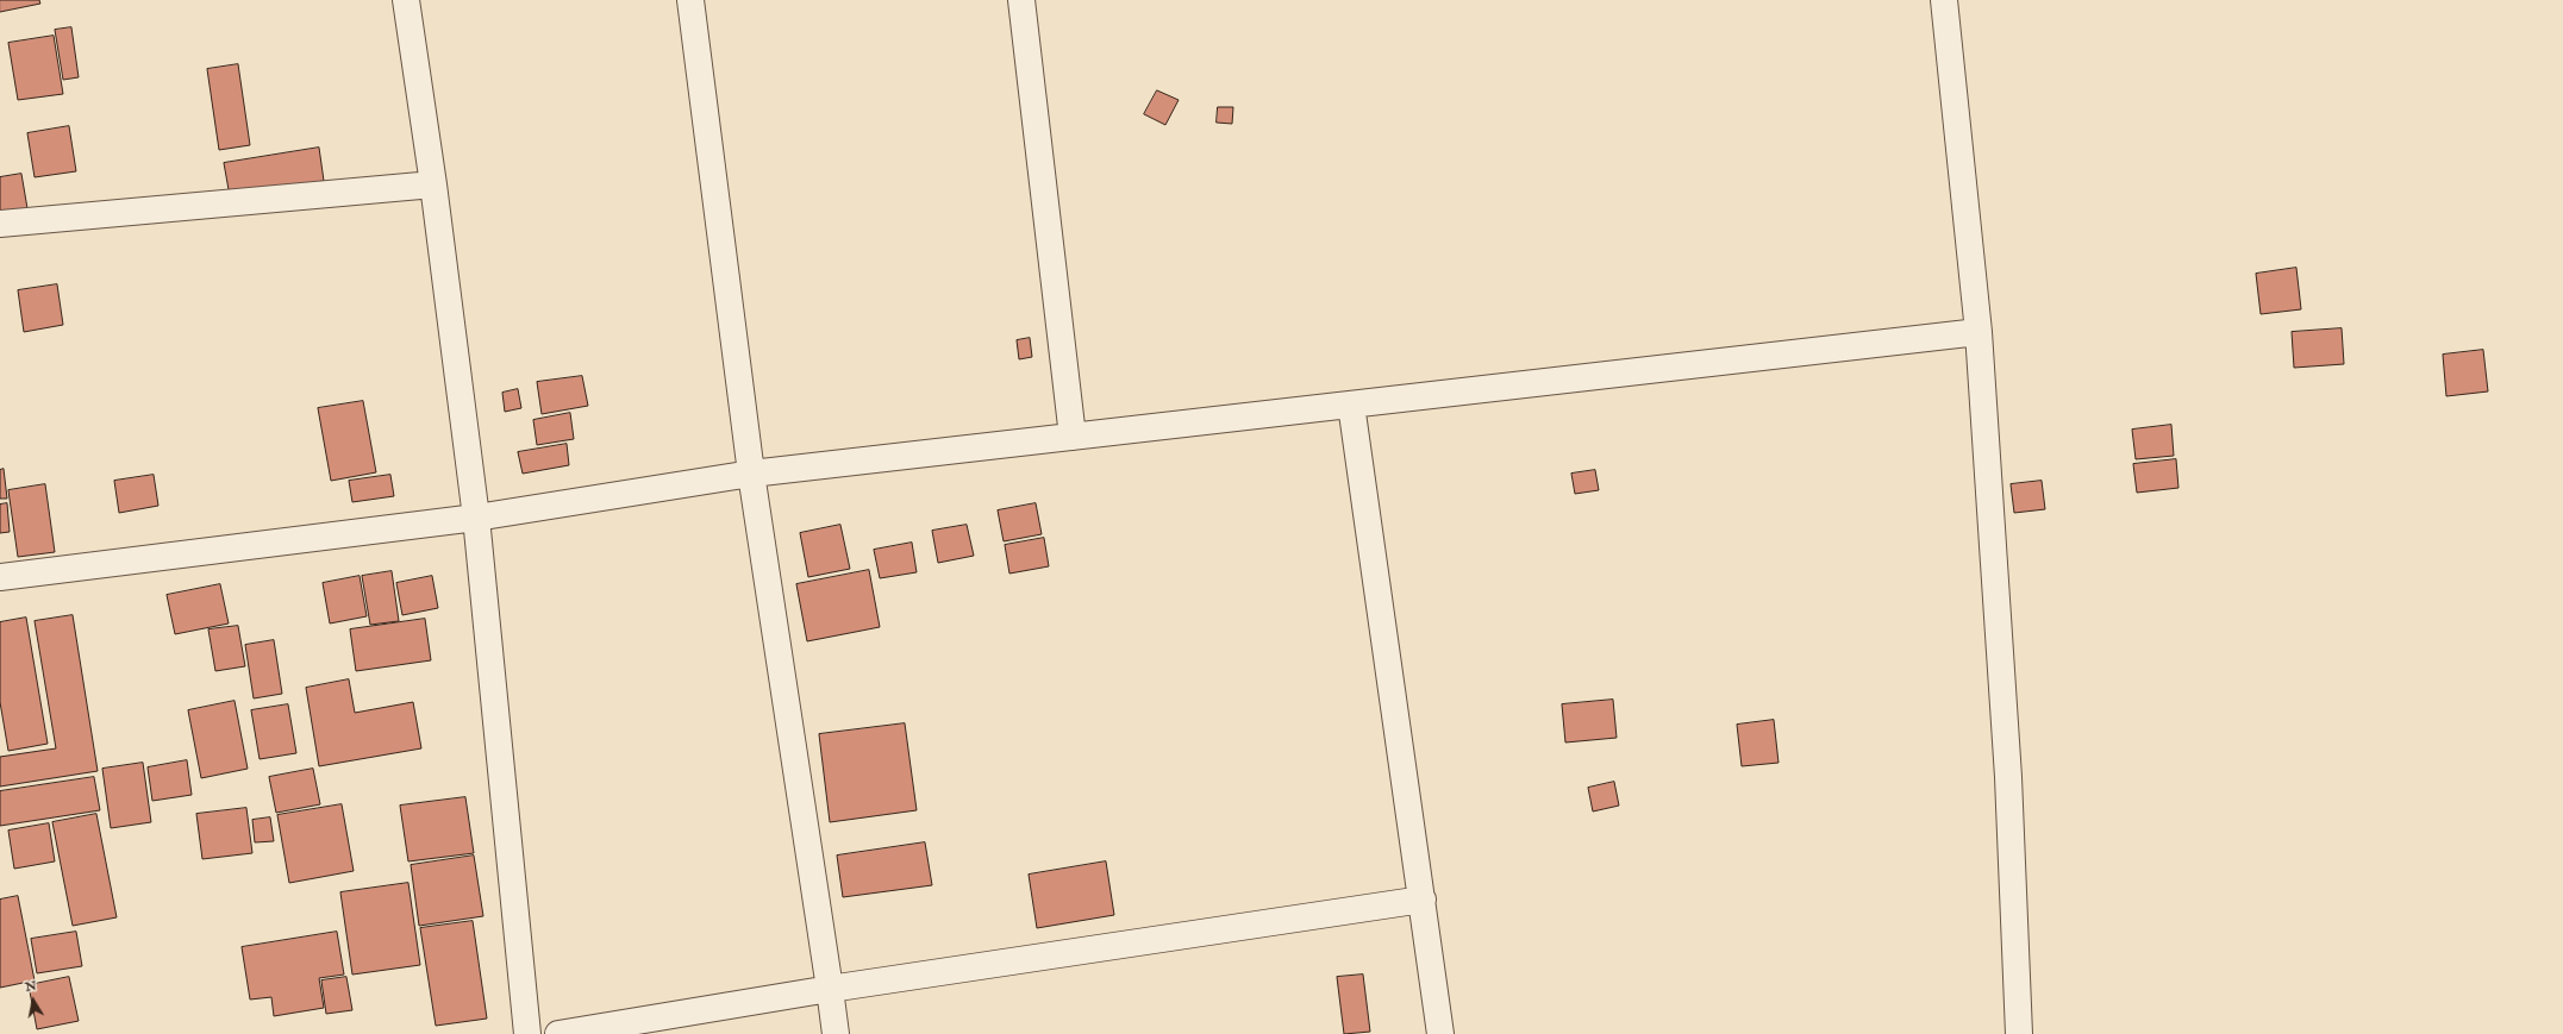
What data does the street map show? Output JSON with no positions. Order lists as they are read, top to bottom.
{
  "north": "top"
}
